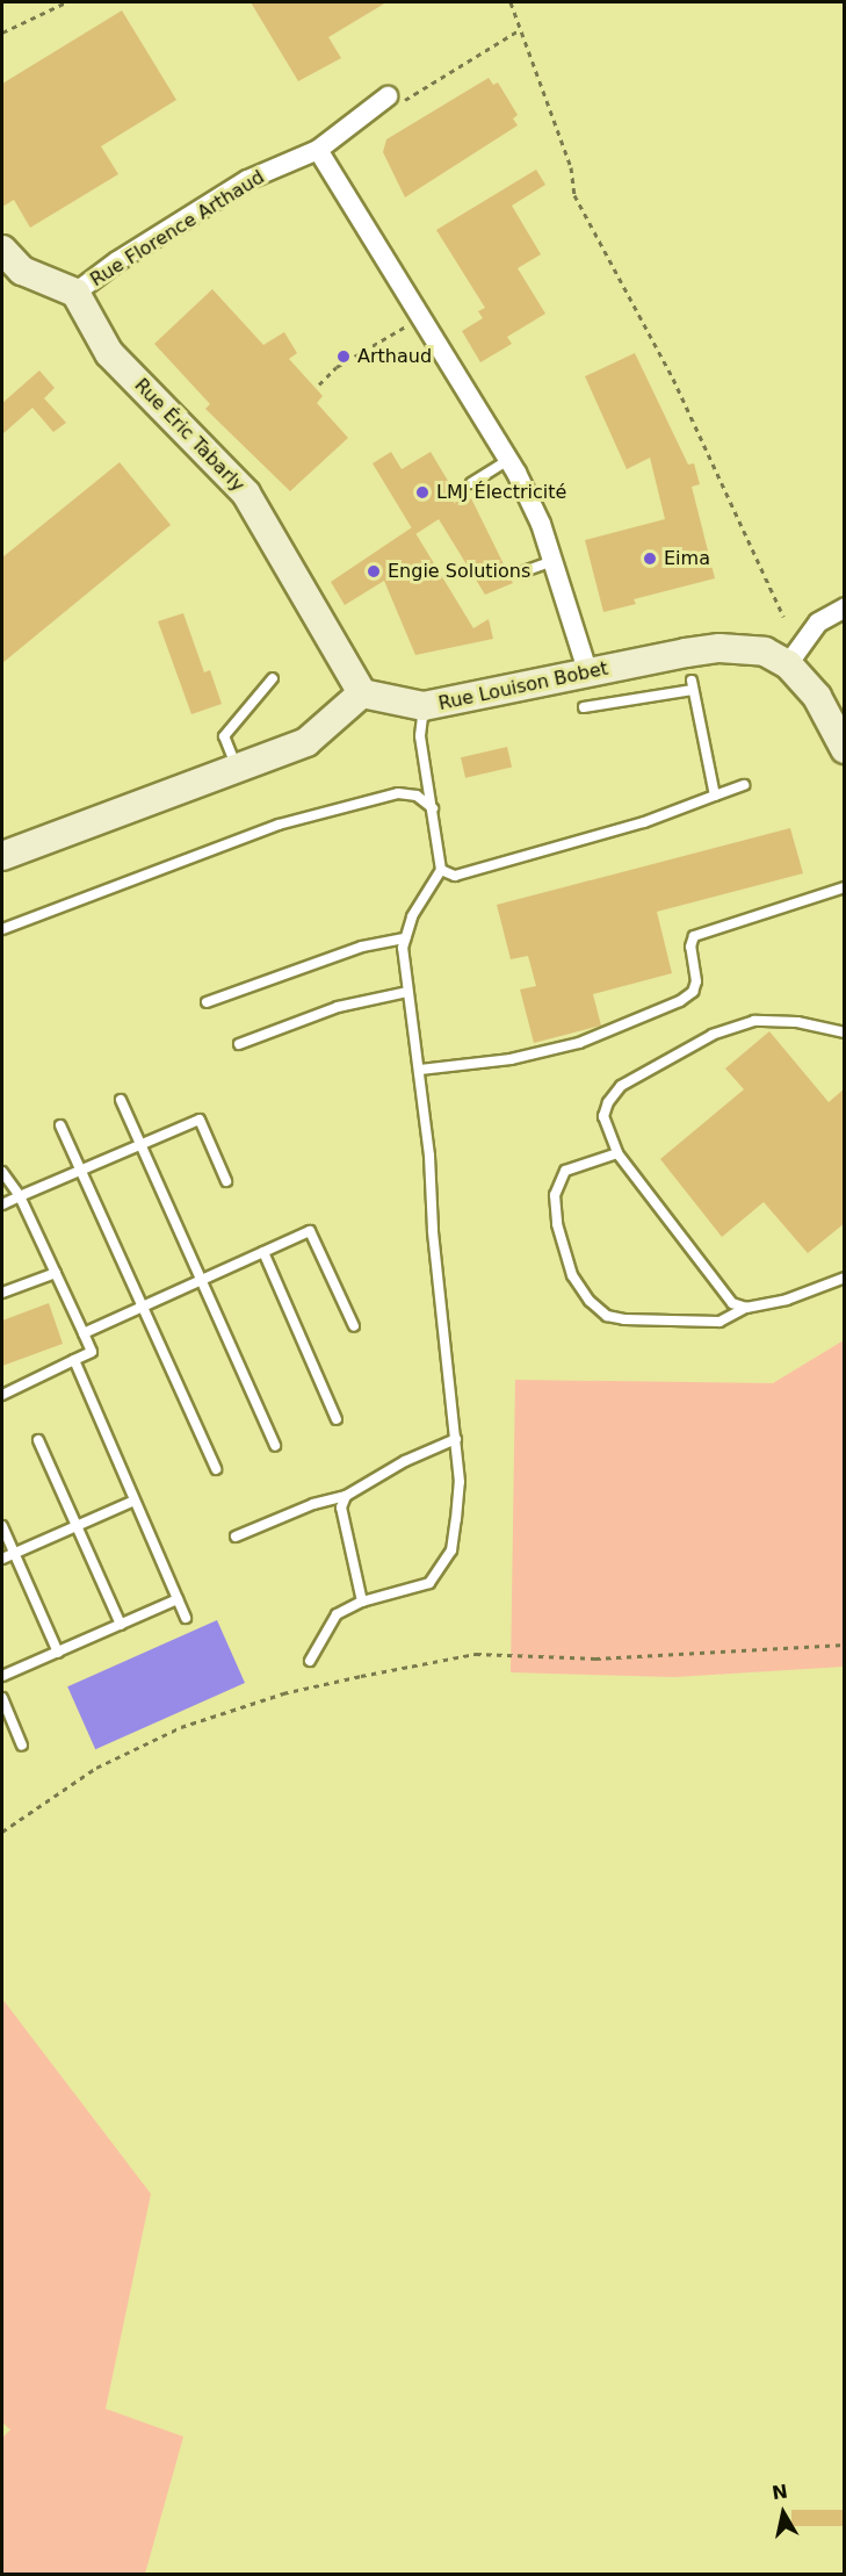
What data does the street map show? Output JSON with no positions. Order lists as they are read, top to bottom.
{
  "streets": {
    "street": ["Rue Florence Arthaud", "Rue Éric Tabarly", "Rue Louison Bobet"]
  },
  "crossings": [
    ["Rue Florence Arthaud", "Rue Éric Tabarly"],
    ["Rue Éric Tabarly", "Rue Louison Bobet"]
  ],
  "places": [
    "Arthaud",
    "LMJ Électricité",
    "Eima",
    "Engie Solutions"
  ],
  "north": "top"
}
